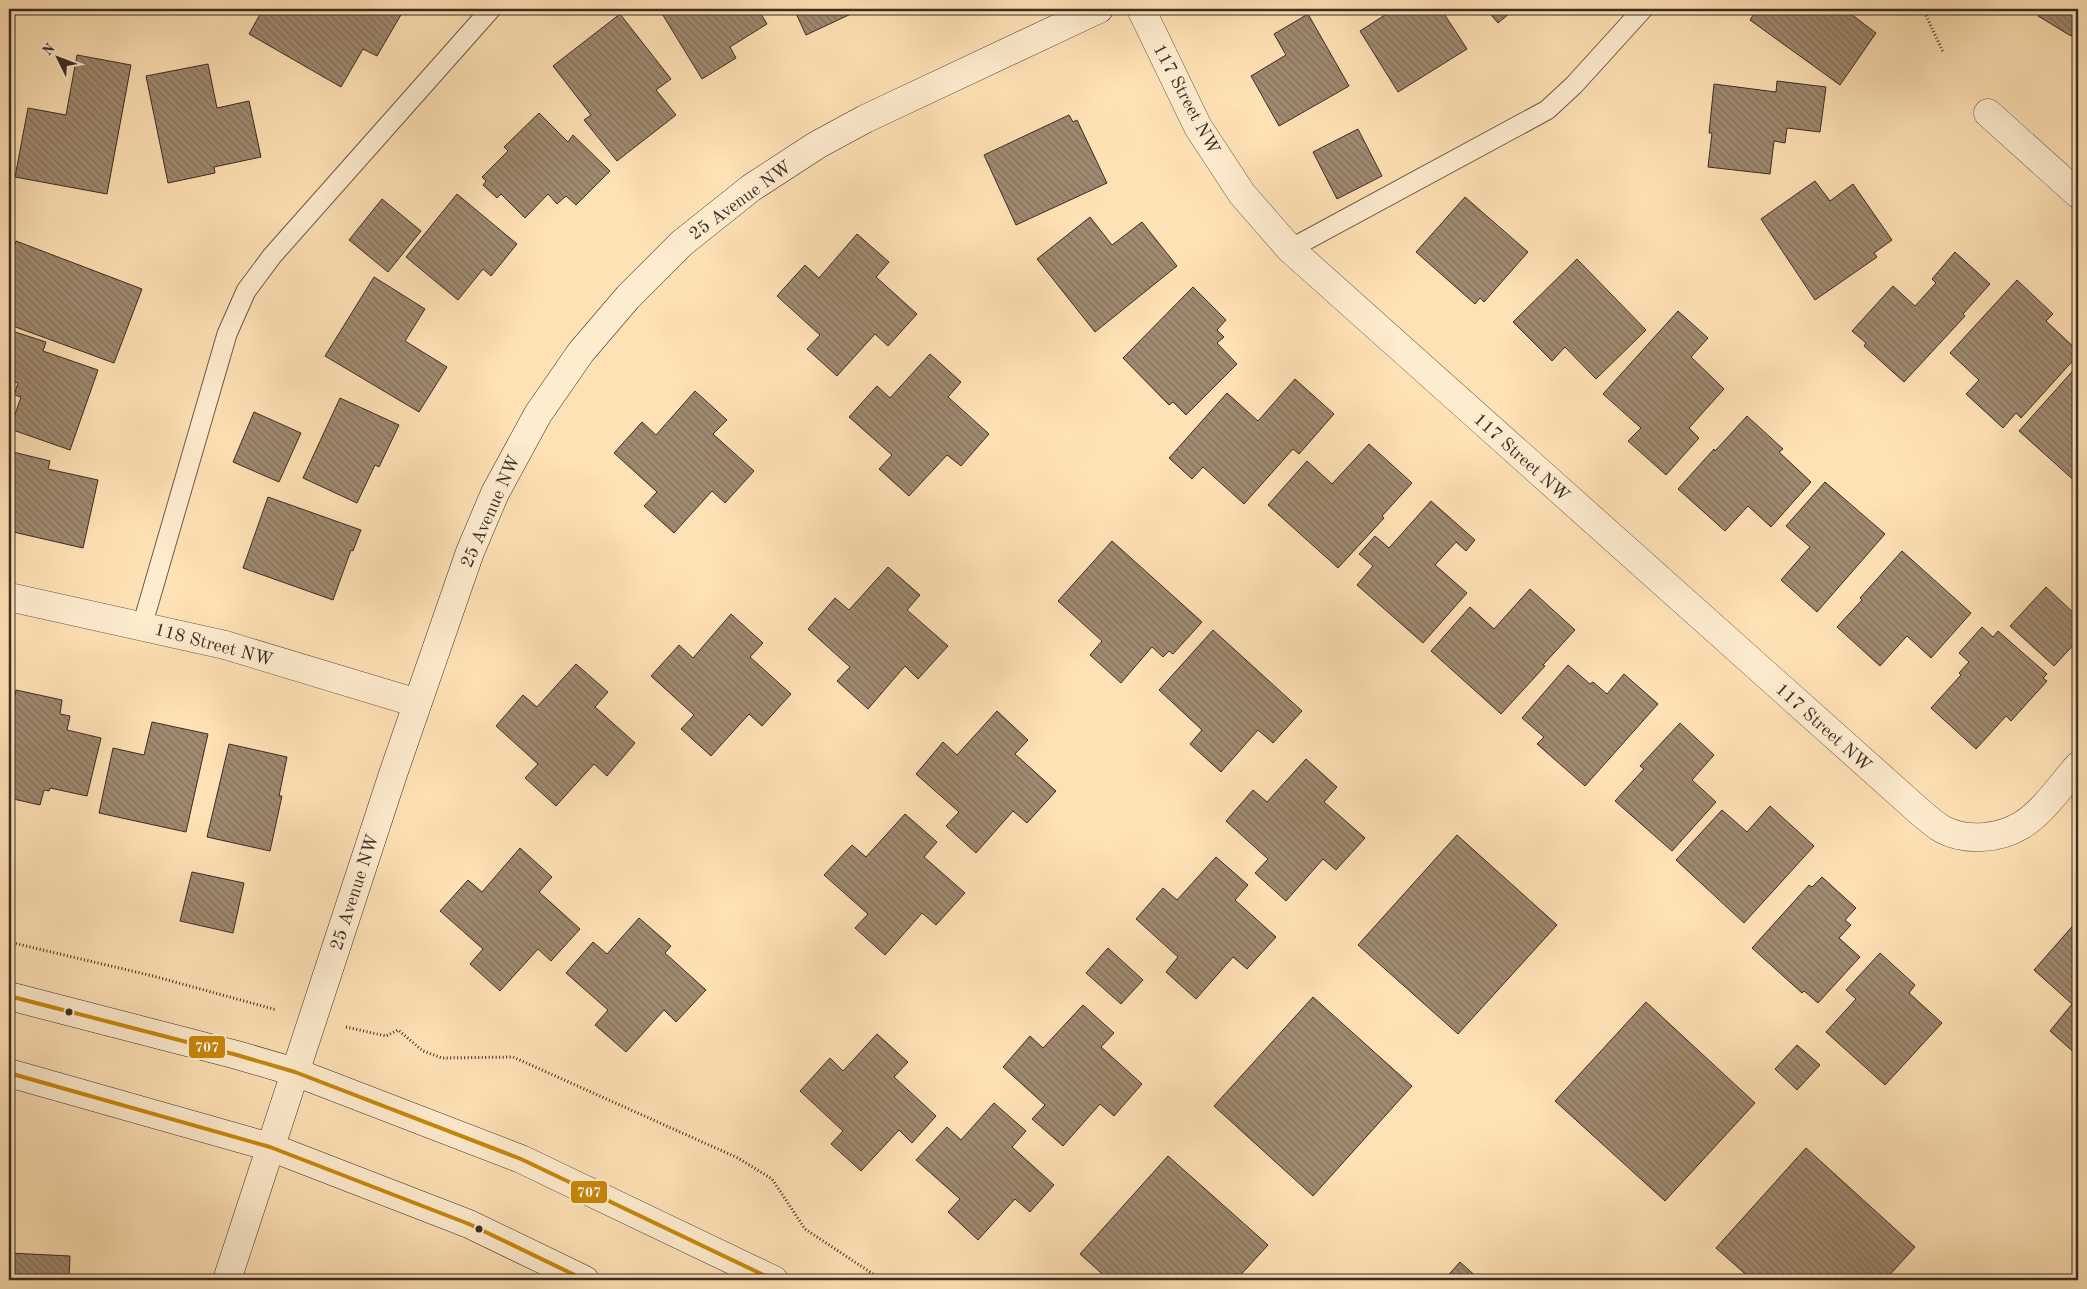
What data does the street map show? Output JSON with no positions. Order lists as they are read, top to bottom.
{
  "streets": {
    "street": ["117 Street NW", "25 Avenue NW", "118 Street NW"]
  },
  "crossings": [
    ["25 Avenue NW", "118 Street NW"]
  ],
  "lines": ["transit line 707"],
  "north": "top left"
}
